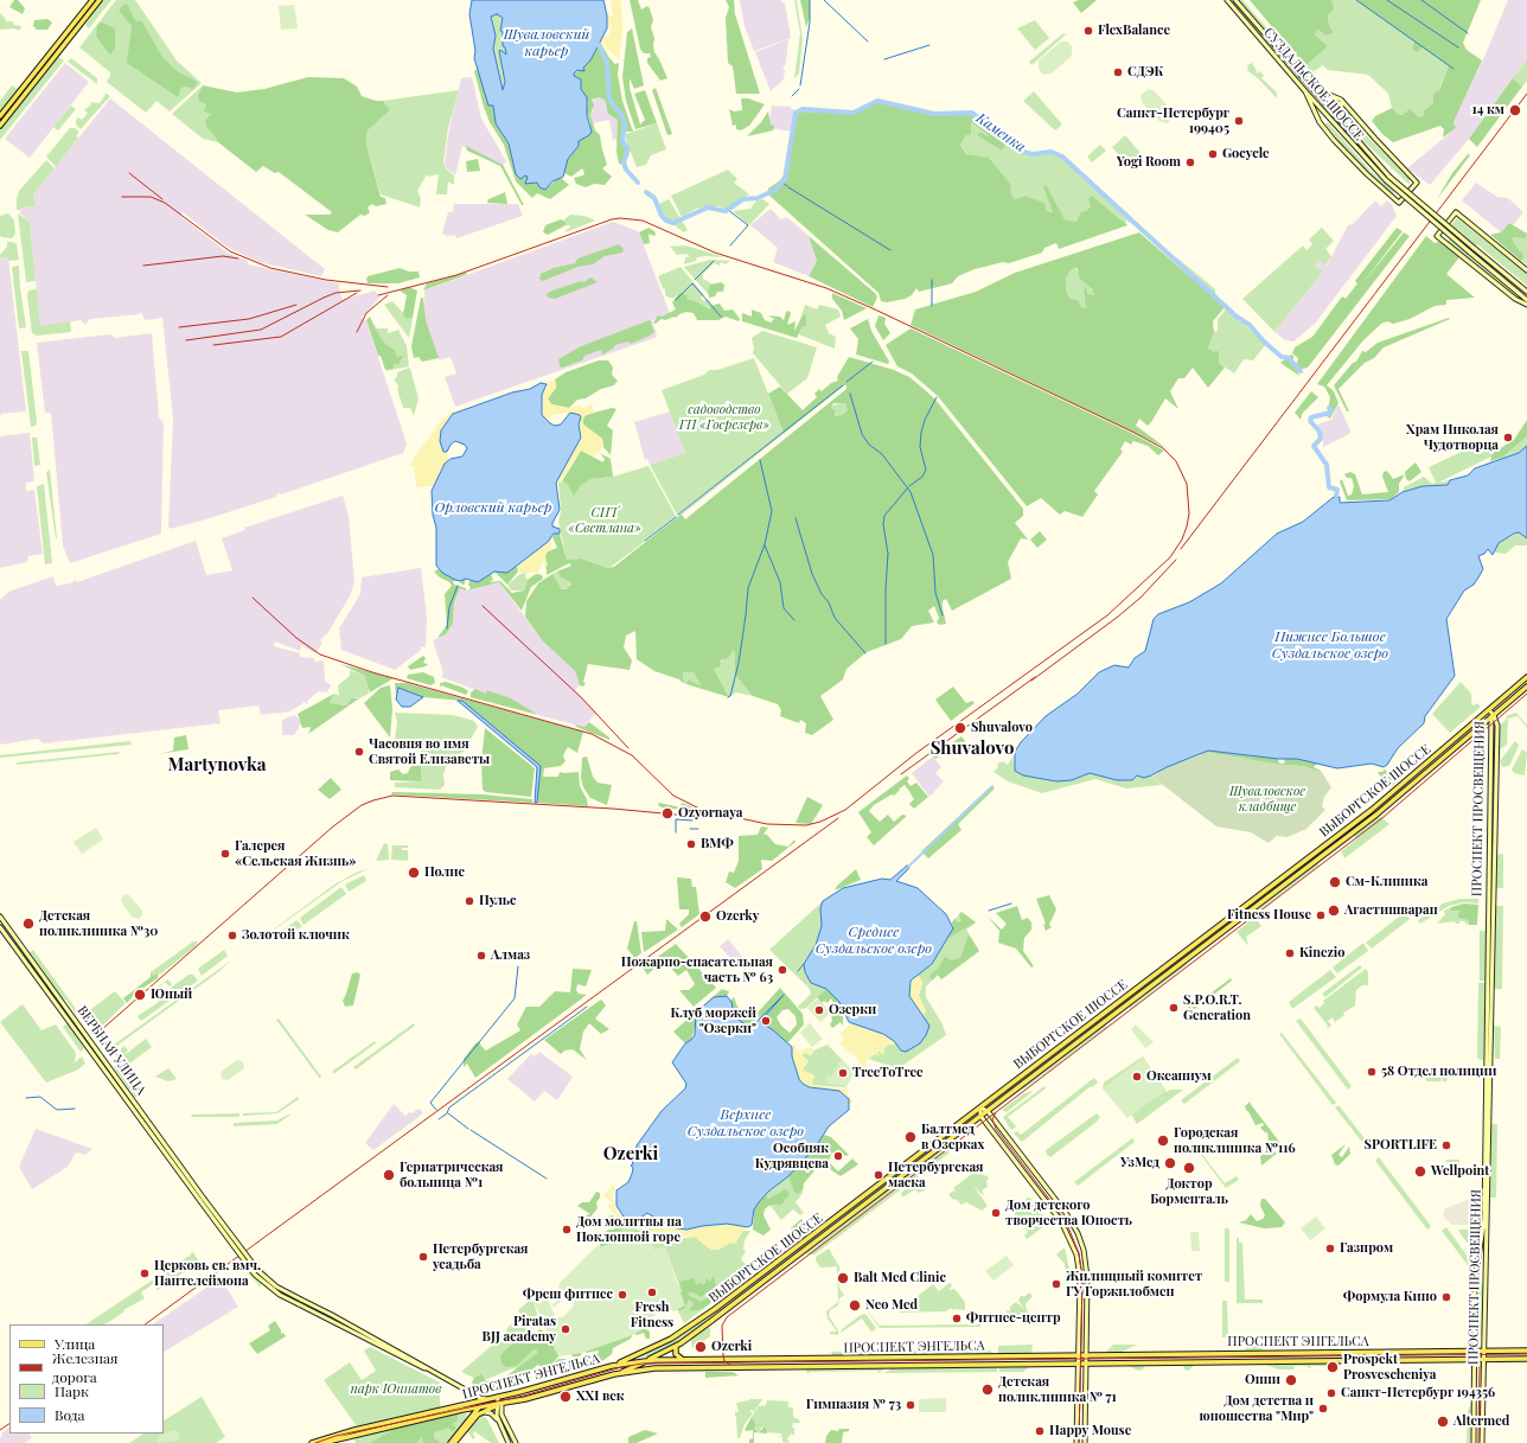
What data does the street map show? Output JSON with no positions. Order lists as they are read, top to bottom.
{
  "streets": {
    "main road": [
      "СУЗДАЛЬСКОЕ ШОССЕ",
      "ВЫБОРГСКОЕ ШОССЕ",
      "ПРОСПЕКТ ПРОСВЕЩЕНИЯ",
      "ВЕРБНАЯ УЛИЦА",
      "ПРОСПЕКТ ЭНГЕЛЬСА"
    ]
  },
  "crossings": [
    ["ВЫБОРГСКОЕ ШОССЕ", "ПРОСПЕКТ ПРОСВЕЩЕНИЯ"],
    ["ВЫБОРГСКОЕ ШОССЕ", "ПРОСПЕКТ ЭНГЕЛЬСА"],
    ["ПРОСПЕКТ ПРОСВЕЩЕНИЯ", "ПРОСПЕКТ ЭНГЕЛЬСА"]
  ],
  "districts": ["Shuvalovo", "Martynovka", "Ozerki"],
  "water": [
    "Шуваловский карьер",
    "Каменка",
    "Орловский карьер",
    "Нижнее Большое Суздальское озеро",
    "Среднее Суздальское озеро",
    "Верхнее Суздальское озеро"
  ],
  "parks": [
    "садоводство ГП «Госрезерв»",
    "СНТ «Светлана»",
    "Шуваловское кладбище",
    "парк Юннатов"
  ],
  "places": [
    "FlexBalance",
    "СДЭК",
    "14 км",
    "Санкт-Петербург 199405",
    "Gocycle",
    "Yogi Room",
    "Храм Николая Чудотворца",
    "Shuvalovo",
    "Часовня во имя Святой Елизаветы",
    "Ozyornaya",
    "ВМФ",
    "Галерея «Сельская Жизнь»",
    "Полис",
    "См-Клиника",
    "Пульс",
    "Агастишваран",
    "Fitness House",
    "Ozerky",
    "Детская поликлиника №30",
    "Золотой ключик",
    "Kinezio",
    "Алмаз",
    "Пожарно-спасательная часть № 63",
    "Юный",
    "S.P.O.R.T. Generation",
    "Озерки",
    "Клуб моржей \"Озерки\"",
    "58 Отдел полиции",
    "TreeToTree",
    "Океаниум",
    "Балтмед в Озерках",
    "Городская поликлиника №116",
    "SPORTLIFE",
    "Особняк Кудрявцева",
    "УзМед",
    "Доктор Борменталь",
    "Wellpoint",
    "Гериатрическая больница №1",
    "Петербургская маска",
    "Дом детского творчества Юность",
    "Дом молитвы на Поклонной горе",
    "Газпром",
    "Петербургская усадьба",
    "Церковь св. вмч. Пантелеймона",
    "Balt Med Clinic",
    "Жилищный комитет ГУ Горжилобмен",
    "Fresh Fitness",
    "Фреш фитнес",
    "Формула Кино",
    "Neo Med",
    "Фитнес-центр",
    "Piratas BJJ academy",
    "Ozerki",
    "Prospekt Prosvescheniya",
    "Онни",
    "Детская поликлиника № 71",
    "Санкт-Петербург 194356",
    "XXI век",
    "Гимназия № 73",
    "Дом детства и юношества \"Мир\"",
    "Altermed",
    "Happy Mouse"
  ],
  "legend": [
    "Улица",
    "Железная дорога",
    "Парк",
    "Вода"
  ]
}
